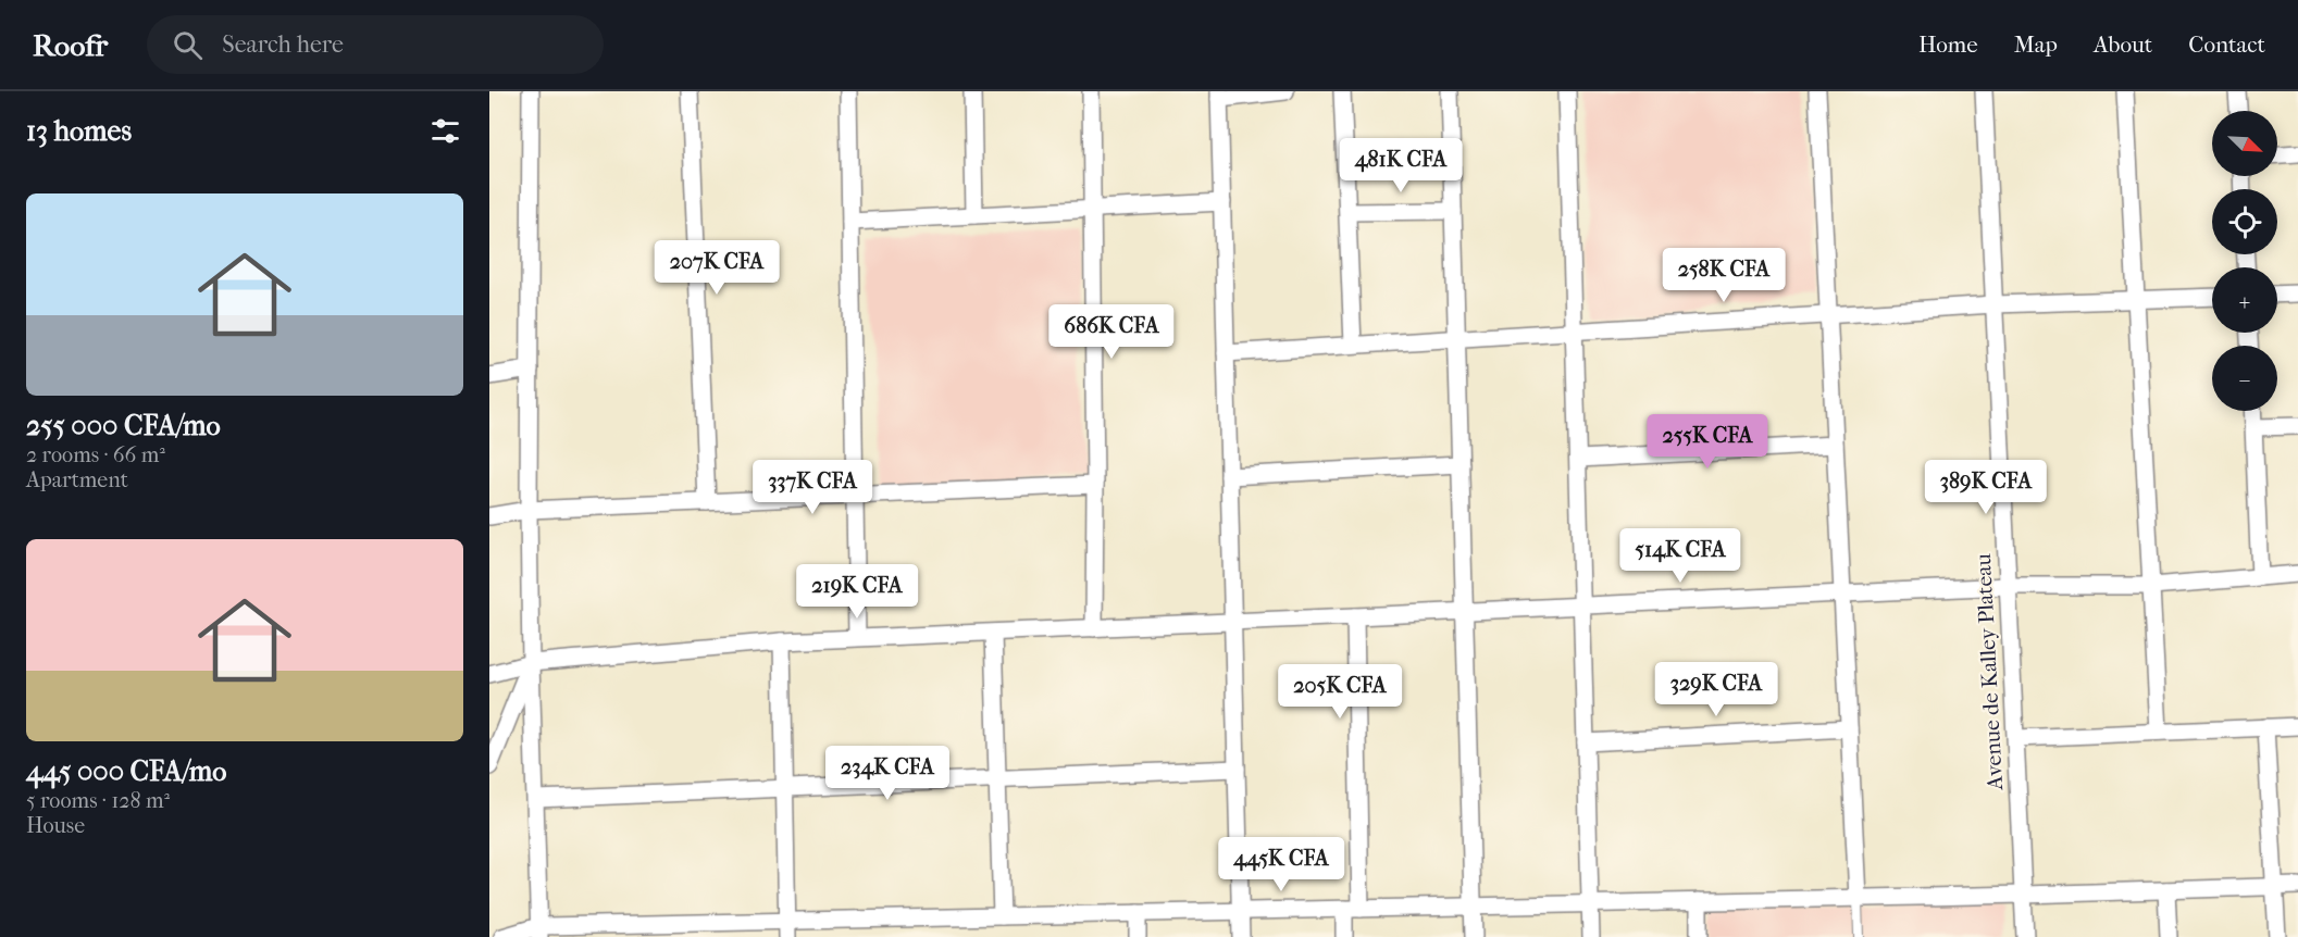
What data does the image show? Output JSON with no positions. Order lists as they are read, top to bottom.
{
  "streets": {
    "street": ["Avenue de Kalley Plateau"]
  },
  "north": "bottom right",
  "page": {
    "header": "Roofr",
    "search": "Search here",
    "nav": [
      "Home",
      "Map",
      "About",
      "Contact"
    ],
    "heading": "13 homes",
    "map_buttons": ["+", "−"],
    "price": [
      "481K CFA",
      "207K CFA",
      "258K CFA",
      "686K CFA",
      "255K CFA",
      "337K CFA",
      "389K CFA",
      "514K CFA",
      "219K CFA",
      "329K CFA",
      "205K CFA",
      "234K CFA",
      "445K CFA"
    ],
    "list": [
      {
        "name": "255 000 CFA/mo",
        "note": "2 rooms · 66 m² · Apartment"
      },
      {
        "name": "445 000 CFA/mo",
        "note": "5 rooms · 128 m² · House"
      }
    ]
  }
}
